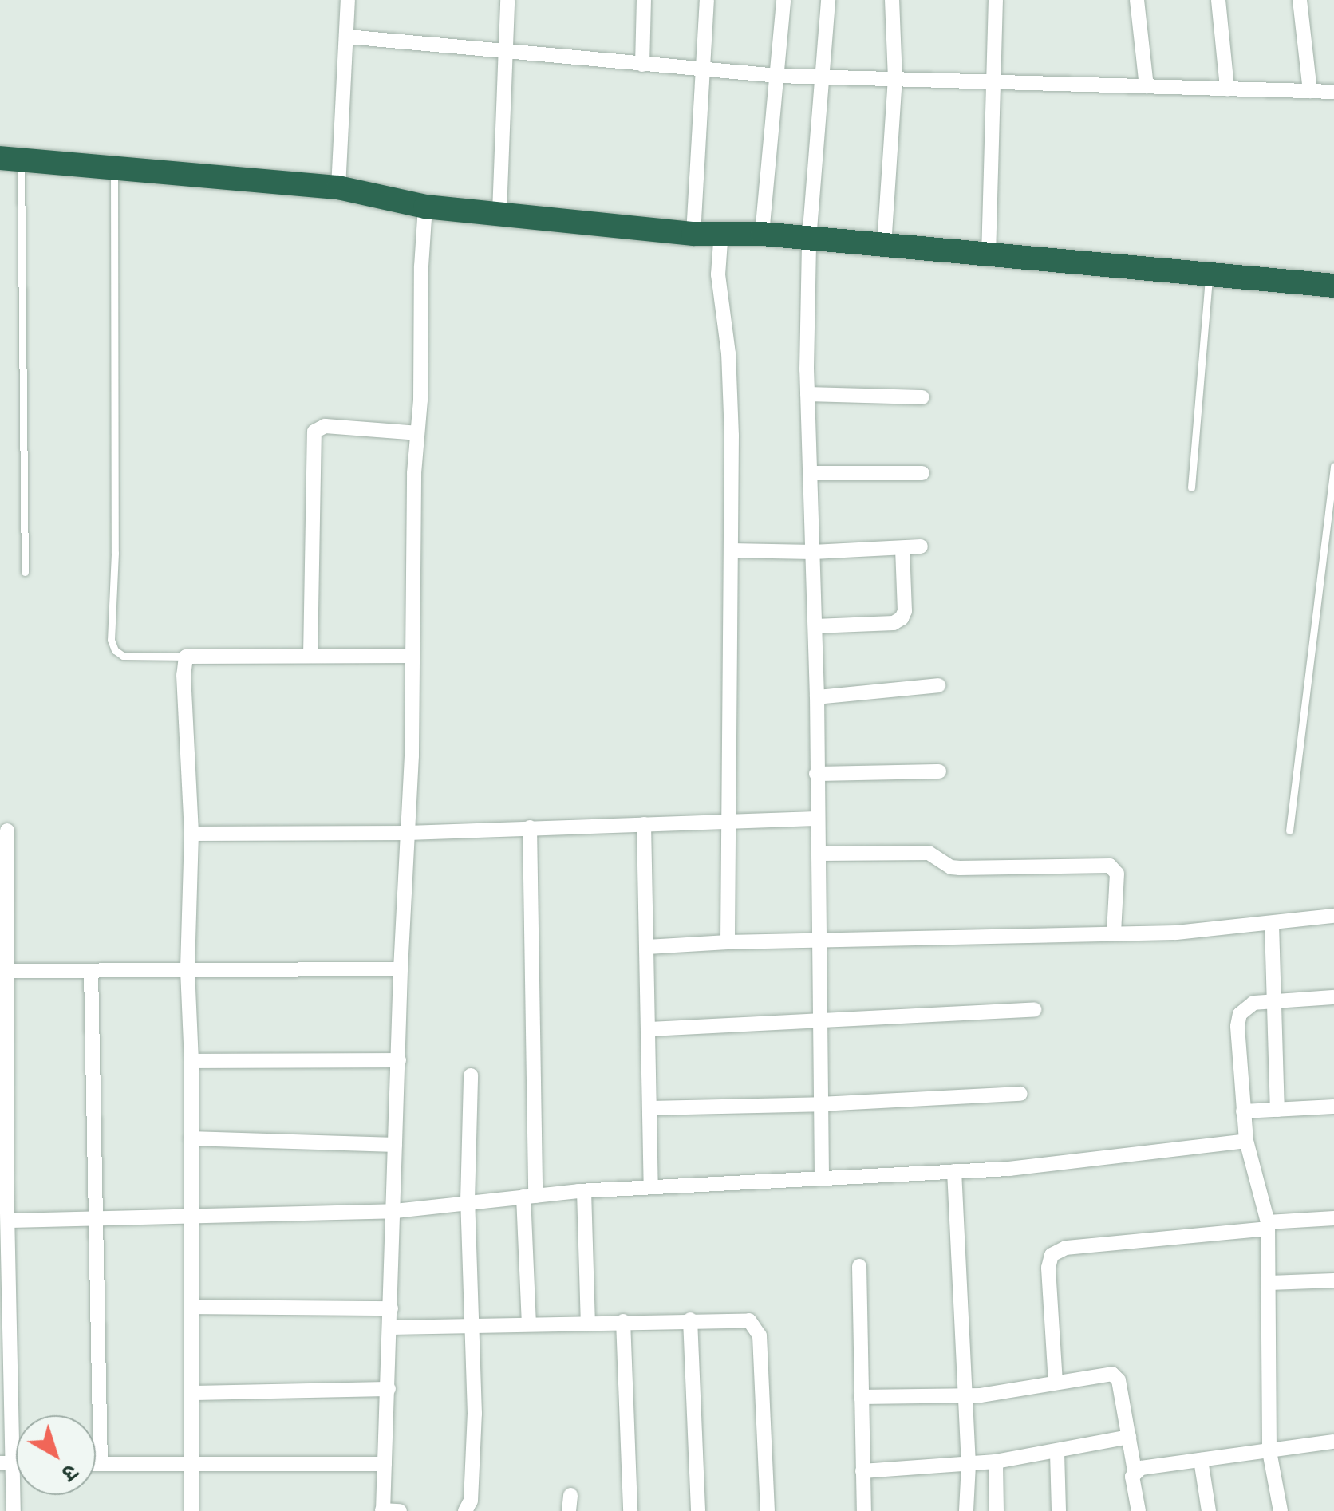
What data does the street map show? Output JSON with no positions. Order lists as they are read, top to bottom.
{
  "north": "bottom right"
}
